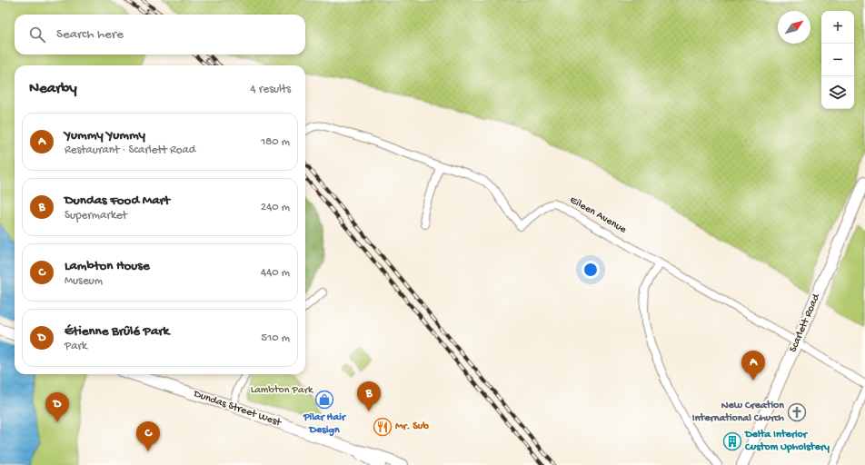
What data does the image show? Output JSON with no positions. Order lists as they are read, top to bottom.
{
  "streets": {
    "main road": ["Scarlett Road", "Dundas Street West"],
    "street": ["Eileen Avenue"]
  },
  "crossings": [
    ["Eileen Avenue", "Scarlett Road"]
  ],
  "parks": ["Lambton Park"],
  "places": {
    "shop": ["Pilar Hair Design"],
    "church": ["New Creation International Church"],
    "restaurant": ["Mr. Sub"],
    "building": ["Delta Interior Custom Upholstery"]
  },
  "north": "top right",
  "page": {
    "map_buttons": ["+", "−"],
    "search": "Search here",
    "heading": ["Nearby", "4 results"],
    "list": [
      {
        "mark": "A",
        "name": "Yummy Yummy",
        "note": "Restaurant · Scarlett Road",
        "value": "180 m"
      },
      {
        "mark": "B",
        "name": "Dundas Food Mart",
        "note": "Supermarket",
        "value": "240 m"
      },
      {
        "mark": "C",
        "name": "Lambton House",
        "note": "Museum",
        "value": "440 m"
      },
      {
        "mark": "D",
        "name": "Étienne Brûlé Park",
        "note": "Park",
        "value": "510 m"
      }
    ],
    "pins": [
      "A",
      "B",
      "D",
      "C"
    ]
  }
}
